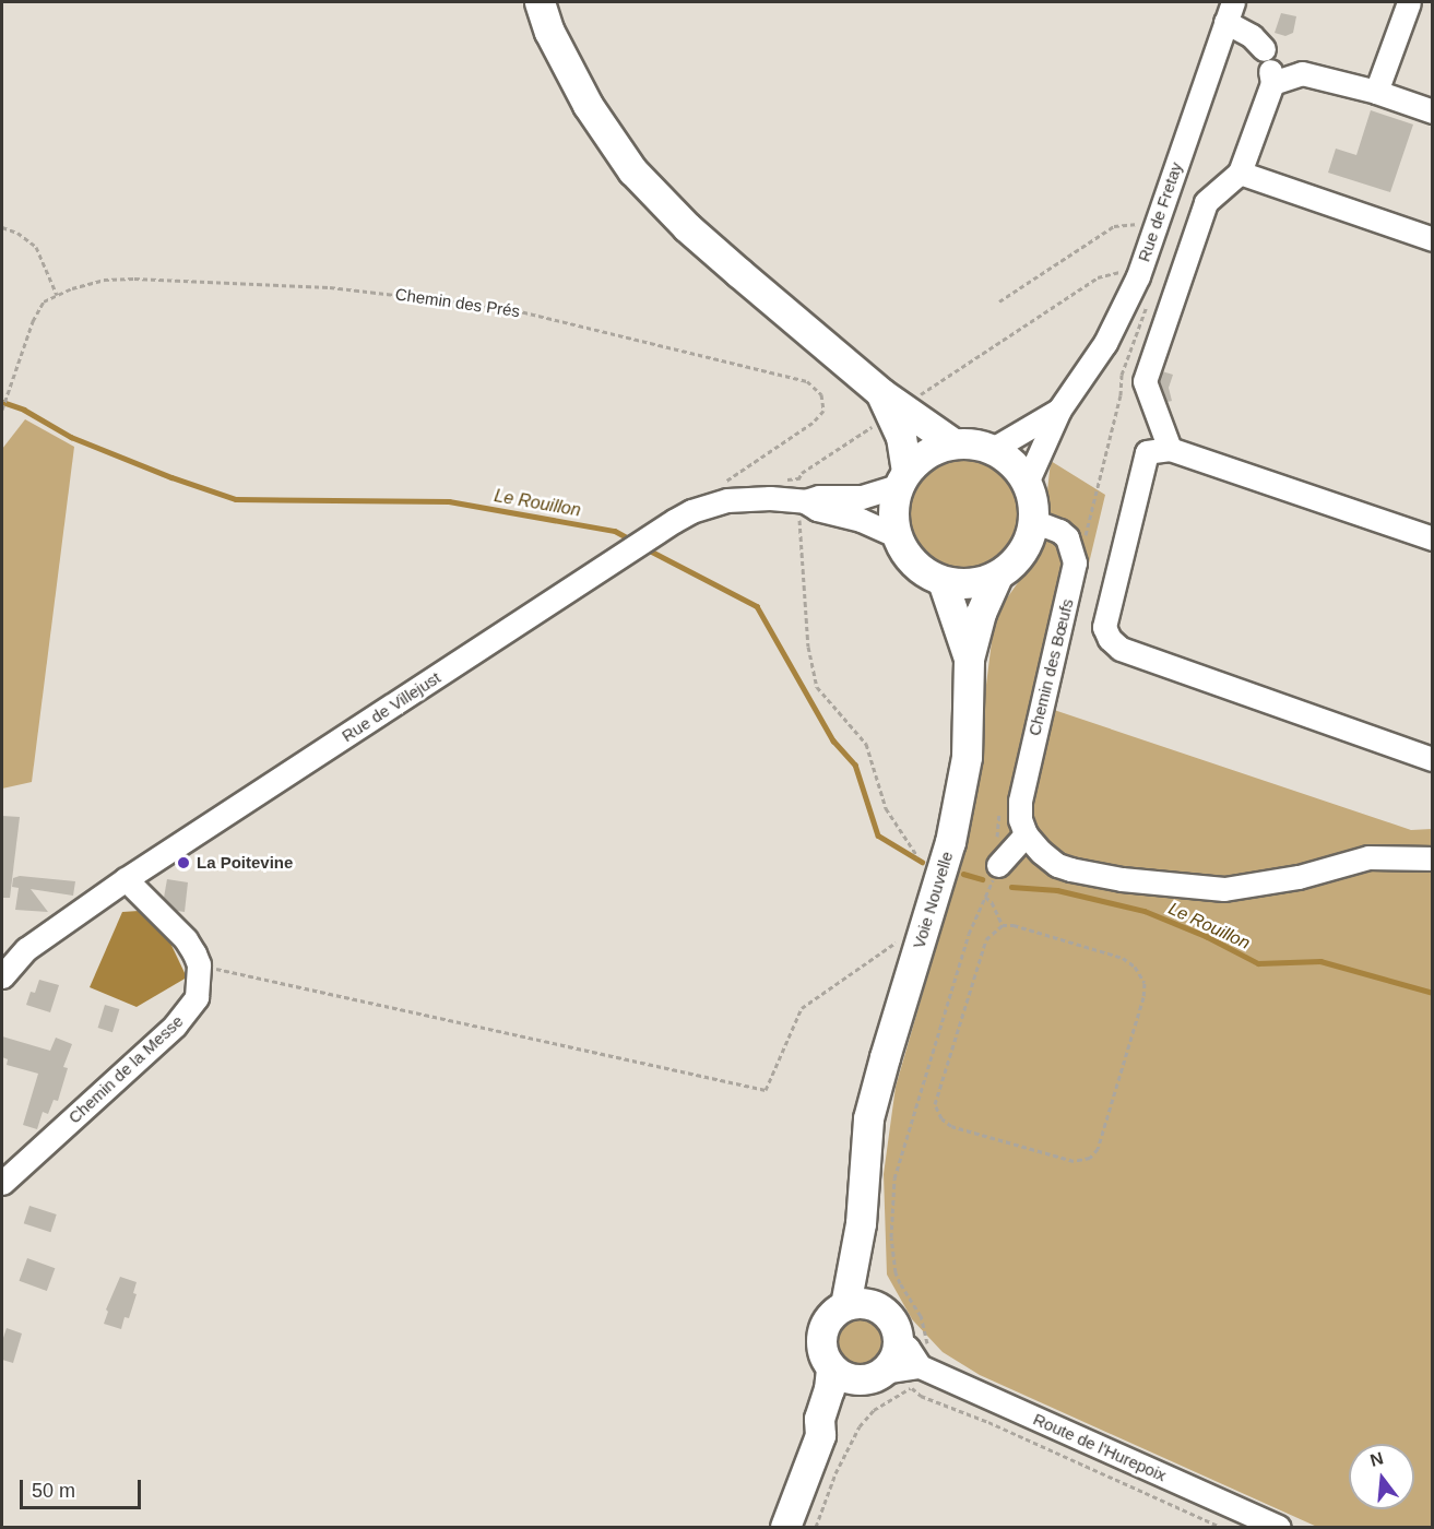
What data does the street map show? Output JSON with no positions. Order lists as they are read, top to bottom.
{
  "streets": {
    "main road": ["Voie Nouvelle"],
    "street": [
      "Rue de Fretay",
      "Chemin des Bœufs",
      "Rue de Villejust",
      "Chemin de la Messe",
      "Route de l'Hurepoix"
    ],
    "path": ["Chemin des Prés"]
  },
  "crossings": [
    ["Rue de Fretay", "Chemin des Bœufs"],
    ["Rue de Fretay", "Rue de Villejust"],
    ["Rue de Fretay", "Voie Nouvelle"],
    ["Chemin des Prés", "Rue de Villejust"],
    ["Chemin des Bœufs", "Rue de Villejust"],
    ["Chemin des Bœufs", "Voie Nouvelle"],
    ["Rue de Villejust", "Voie Nouvelle"]
  ],
  "water": ["Le Rouillon"],
  "places": ["La Poitevine"],
  "scale_bar": "50 m",
  "north": "top"
}
